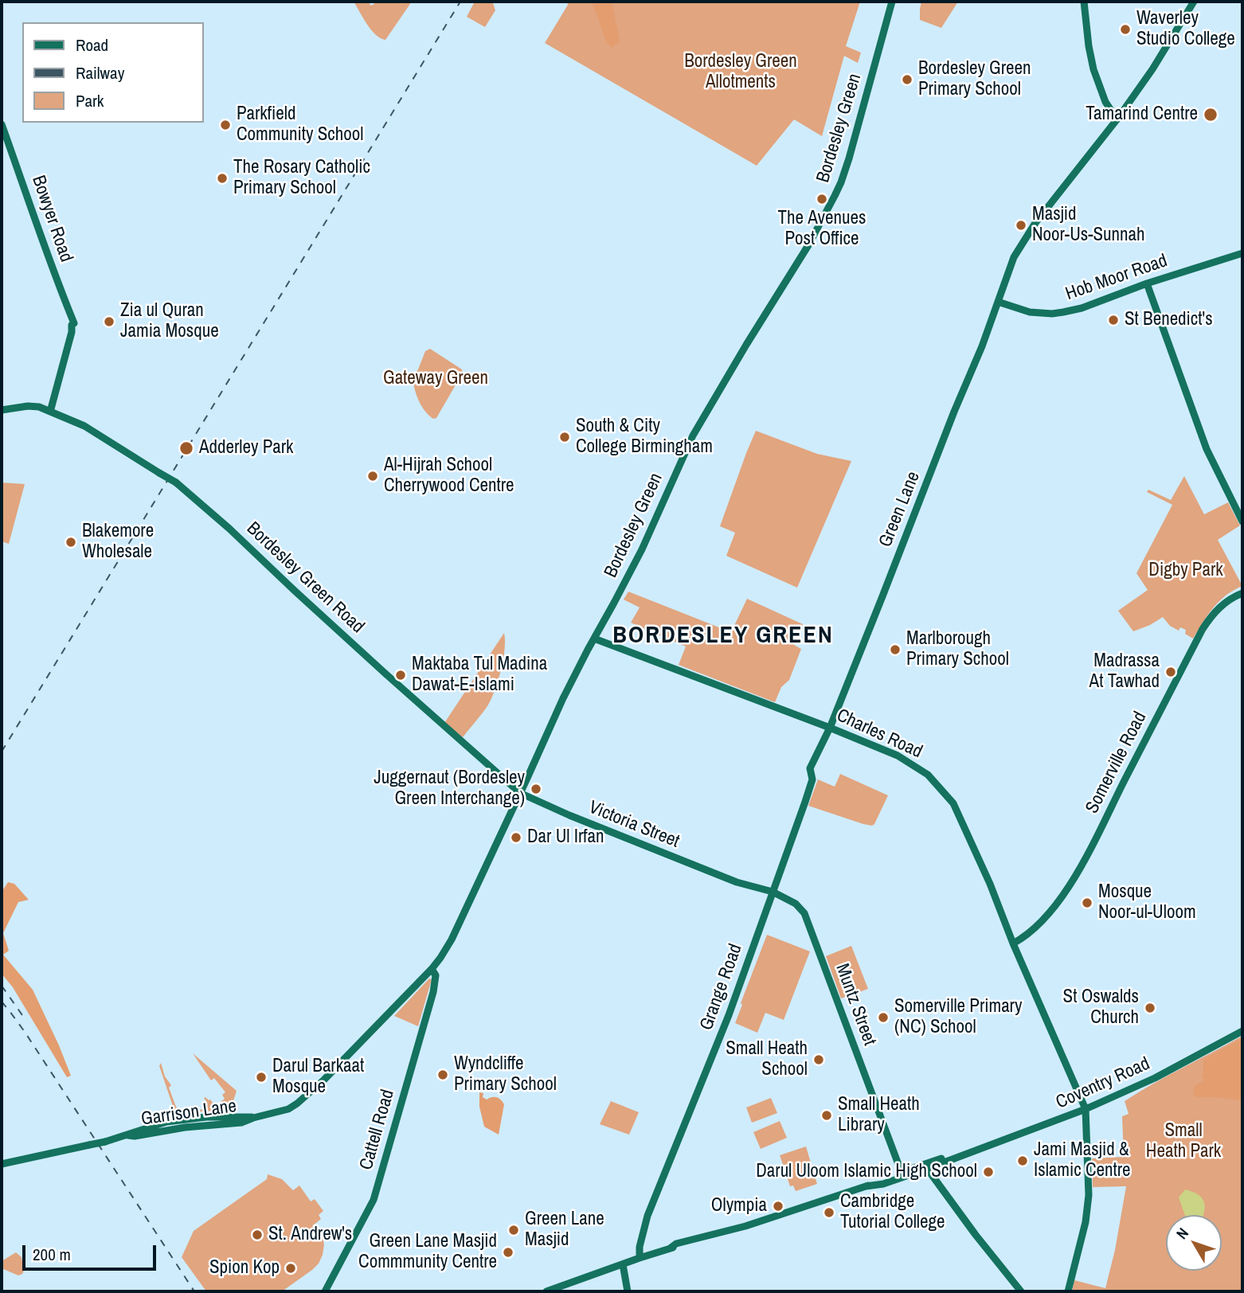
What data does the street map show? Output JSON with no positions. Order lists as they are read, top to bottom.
{
  "streets": {
    "street": [
      "Bordesley Green",
      "Bowyer Road",
      "Hob Moor Road",
      "Green Lane",
      "Bordesley Green Road",
      "Charles Road",
      "Somerville Road",
      "Victoria Street",
      "Grange Road",
      "Muntz Street",
      "Coventry Road",
      "Garrison Lane",
      "Cattell Road"
    ]
  },
  "crossings": [
    ["Bordesley Green", "Bordesley Green Road"],
    ["Bordesley Green", "Charles Road"],
    ["Bordesley Green", "Victoria Street"],
    ["Bordesley Green", "Garrison Lane"],
    ["Bordesley Green", "Cattell Road"],
    ["Bowyer Road", "Bordesley Green Road"],
    ["Hob Moor Road", "Green Lane"],
    ["Green Lane", "Charles Road"],
    ["Green Lane", "Grange Road"],
    ["Bordesley Green Road", "Victoria Street"],
    ["Charles Road", "Somerville Road"],
    ["Charles Road", "Grange Road"],
    ["Charles Road", "Coventry Road"],
    ["Victoria Street", "Muntz Street"],
    ["Grange Road", "Muntz Street"],
    ["Grange Road", "Coventry Road"],
    ["Muntz Street", "Coventry Road"],
    ["Garrison Lane", "Cattell Road"]
  ],
  "districts": ["BORDESLEY GREEN"],
  "parks": [
    "Bordesley Green Allotments",
    "Gateway Green",
    "Digby Park",
    "Small Heath Park"
  ],
  "places": [
    "Waverley Studio College",
    "Bordesley Green Primary School",
    "Tamarind Centre",
    "Parkfield Community School",
    "The Rosary Catholic Primary School",
    "The Avenues Post Office",
    "Masjid Noor-Us-Sunnah",
    "St Benedict's",
    "Zia ul Quran Jamia Mosque",
    "South & City College Birmingham",
    "Adderley Park",
    "Al-Hijrah School Cherrywood Centre",
    "Blakemore Wholesale",
    "Marlborough Primary School",
    "Madrassa At Tawhad",
    "Maktaba Tul Madina Dawat-E-Islami",
    "Juggernaut (Bordesley Green Interchange)",
    "Dar Ul Irfan",
    "Mosque Noor-ul-Uloom",
    "St Oswalds Church",
    "Somerville Primary (NC) School",
    "Small Heath School",
    "Wyndcliffe Primary School",
    "Darul Barkaat Mosque",
    "Small Heath Library",
    "Jami Masjid & Islamic Centre",
    "Darul Uloom Islamic High School",
    "Olympia",
    "Cambridge Tutorial College",
    "Green Lane Masjid",
    "St. Andrew's",
    "Green Lane Masjid Commmunity Centre",
    "Spion Kop"
  ],
  "legend": ["Road", "Railway", "Park"],
  "scale_bar": "200 m",
  "north": "top left"
}
